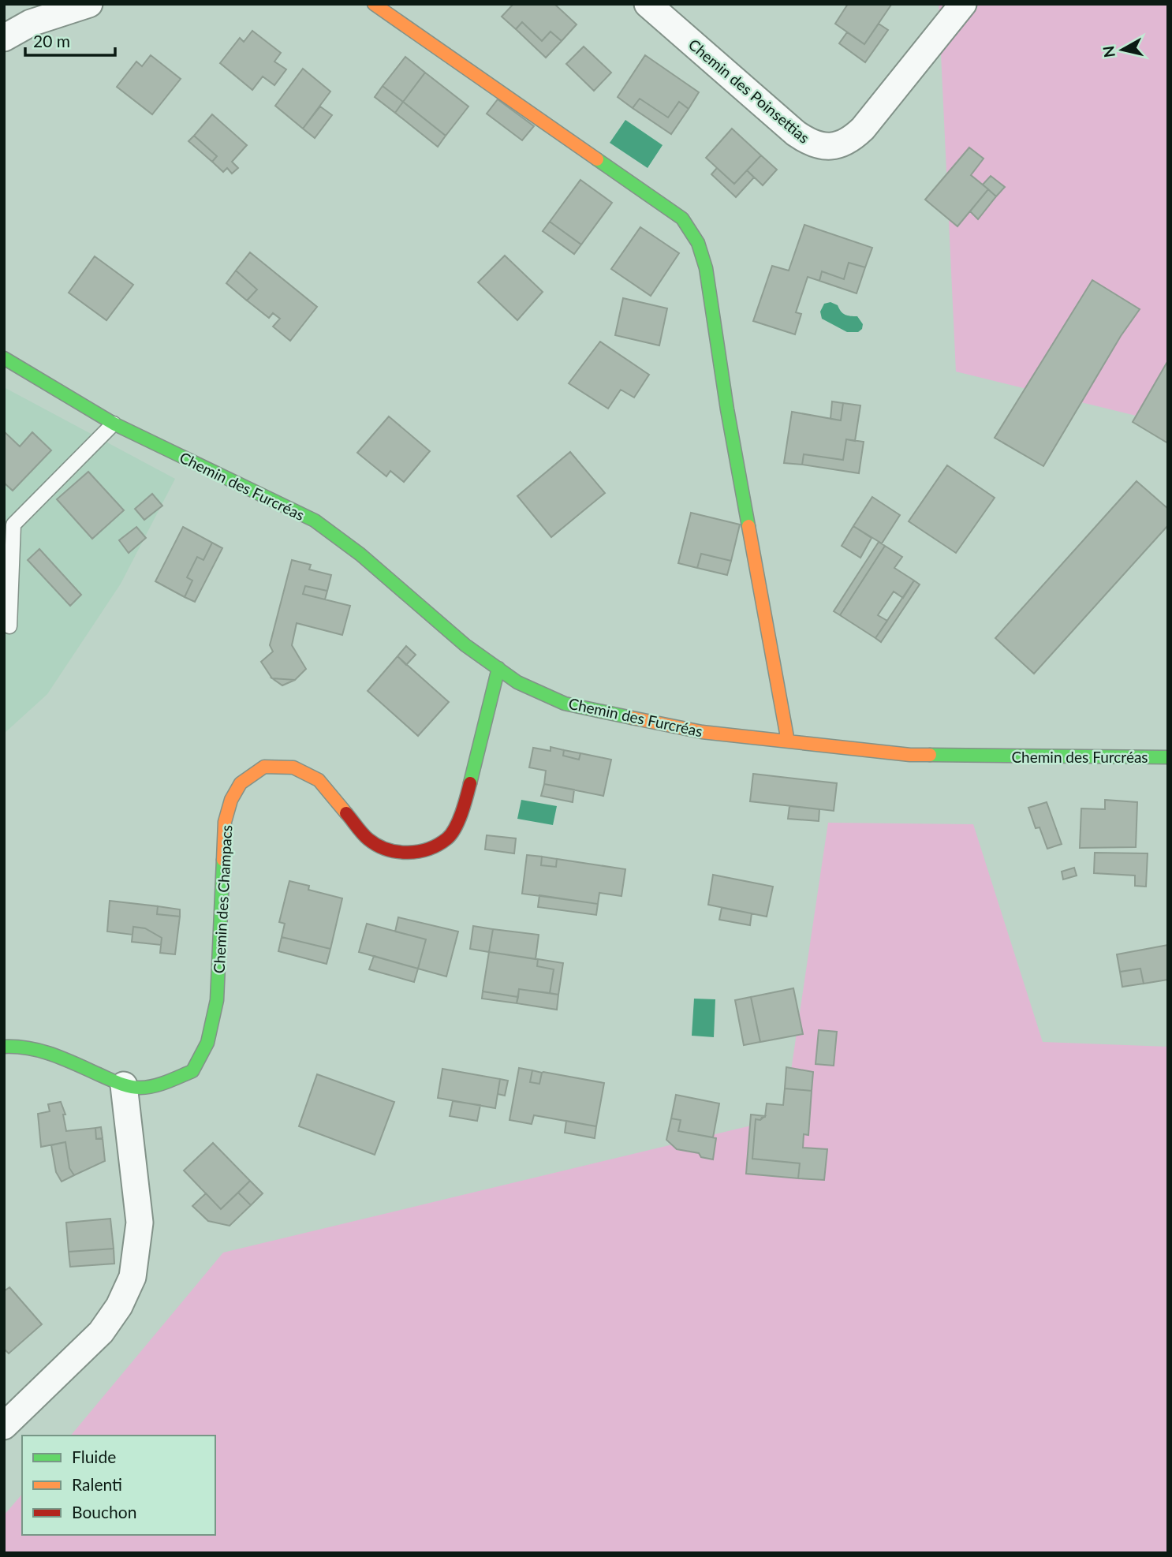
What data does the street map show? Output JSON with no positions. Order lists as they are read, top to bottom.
{
  "streets": {
    "street": ["Chemin des Poinsettias", "Chemin des Furcréas", "Chemin des Champacs"]
  },
  "crossings": [
    ["Chemin des Furcréas", "Chemin des Champacs"]
  ],
  "legend": ["Fluide", "Ralenti", "Bouchon"],
  "scale_bar": "20 m",
  "north": "left"
}
